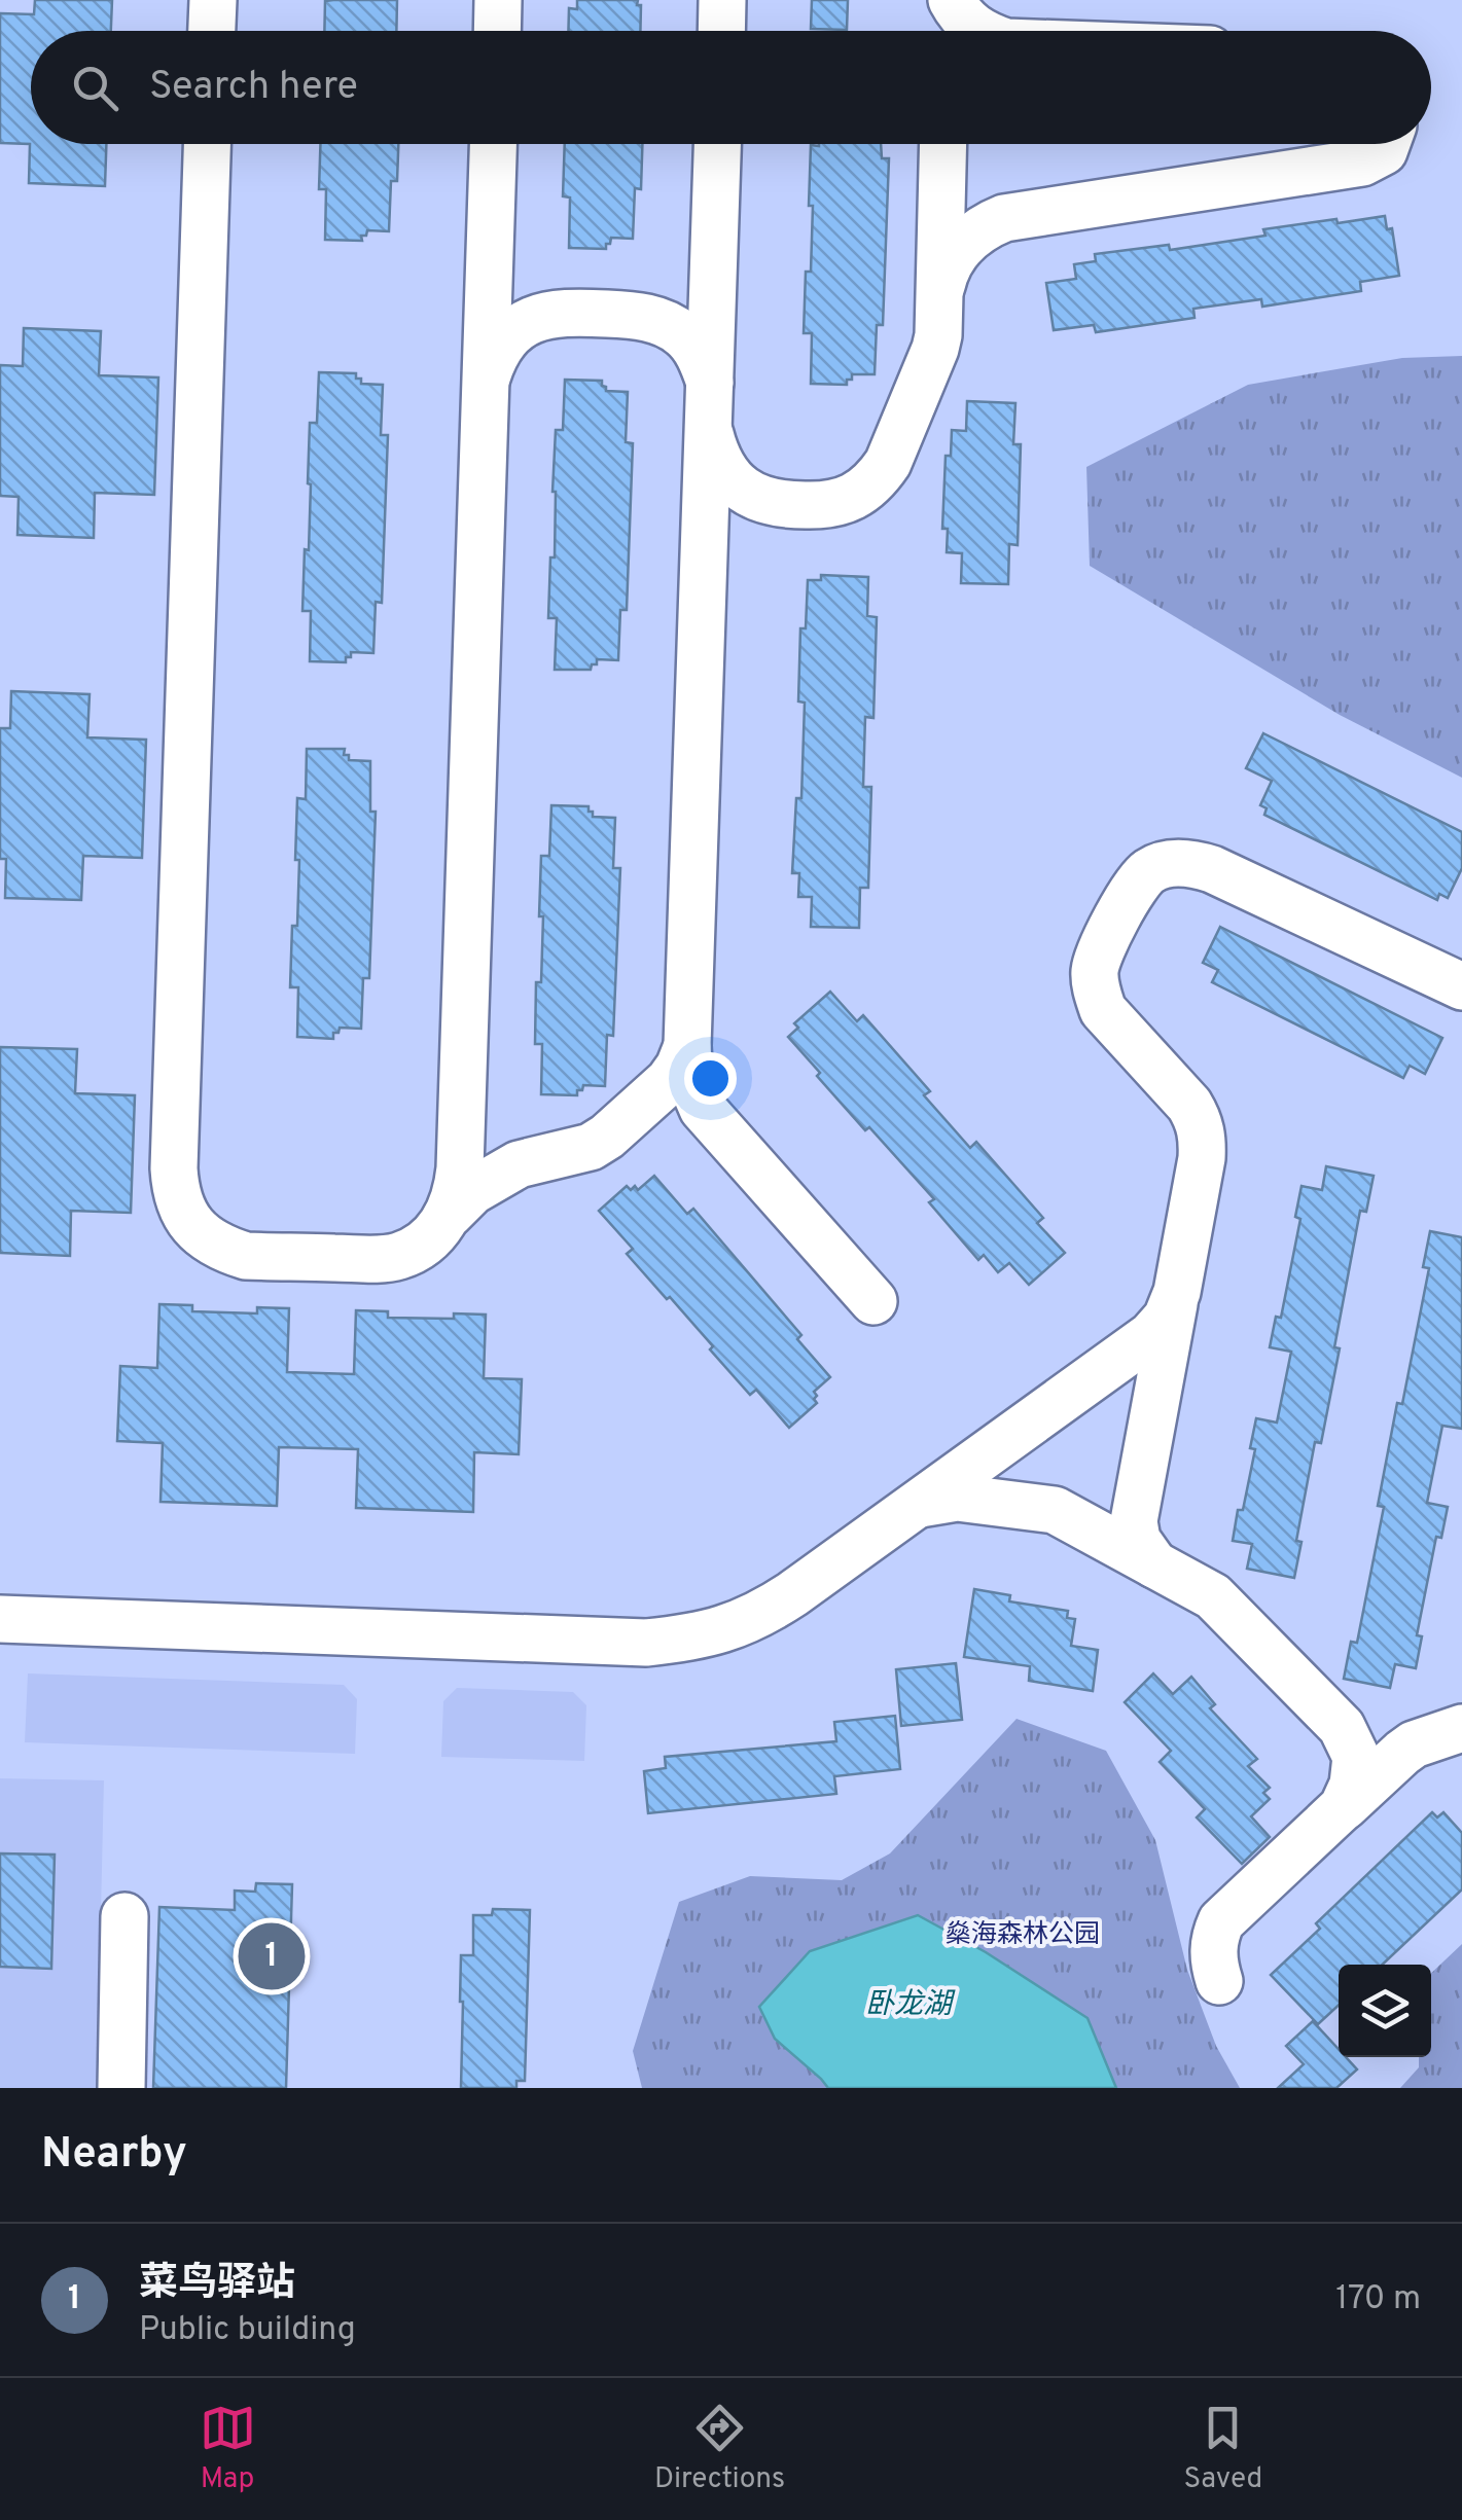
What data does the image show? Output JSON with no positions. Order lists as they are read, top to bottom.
{
  "water": ["卧龙湖"],
  "parks": ["燊海森林公园"],
  "page": {
    "search": "Search here",
    "pins": "1",
    "heading": "Nearby",
    "list": [
      {
        "mark": "1",
        "name": "菜鸟驿站",
        "note": "Public building",
        "value": "170 m"
      }
    ],
    "nav": ["Map", "Directions", "Saved"]
  }
}
